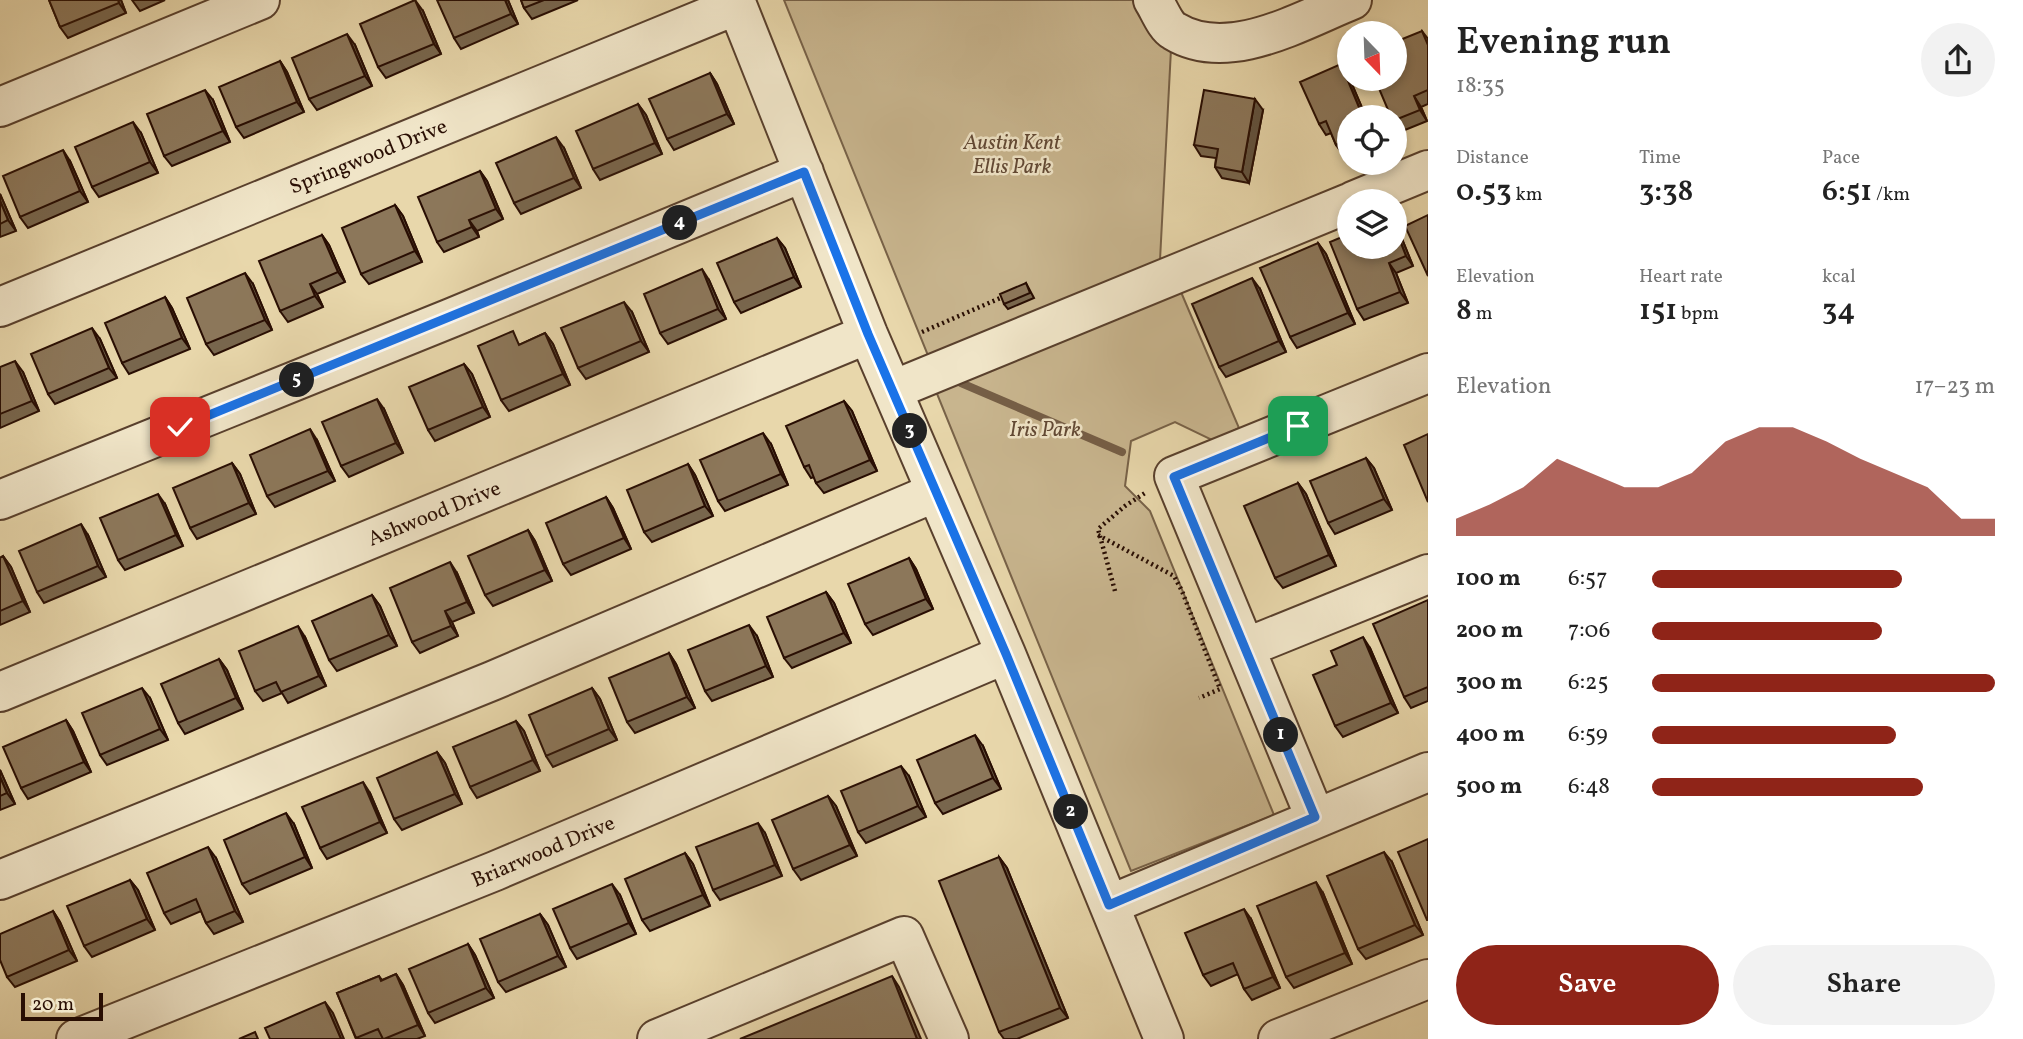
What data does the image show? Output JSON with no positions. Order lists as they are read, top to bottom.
{
  "streets": {
    "street": ["Springwood Drive", "Ashwood Drive", "Briarwood Drive"]
  },
  "parks": ["Austin Kent Ellis Park", "Iris Park"],
  "scale_bar": "20 m",
  "north": "bottom right",
  "page": {
    "heading": ["Evening run", "18:35"],
    "stats": [
      ["Distance", "0.53 km"],
      ["Time", "3:38"],
      ["Pace", "6:51 /km"],
      ["Elevation", "8 m"],
      ["Heart rate", "151 bpm"],
      ["kcal", "34"]
    ],
    "pins": [
      "4",
      "5",
      "3",
      "1",
      "2"
    ],
    "chart": ["Elevation", "17–23 m"],
    "list": [
      {
        "name": "100 m",
        "note": "6:57"
      },
      {
        "name": "200 m",
        "note": "7:06"
      },
      {
        "name": "300 m",
        "note": "6:25"
      },
      {
        "name": "400 m",
        "note": "6:59"
      },
      {
        "name": "500 m",
        "note": "6:48"
      }
    ],
    "buttons": ["Save", "Share"],
    "scale": "20 m"
  }
}
